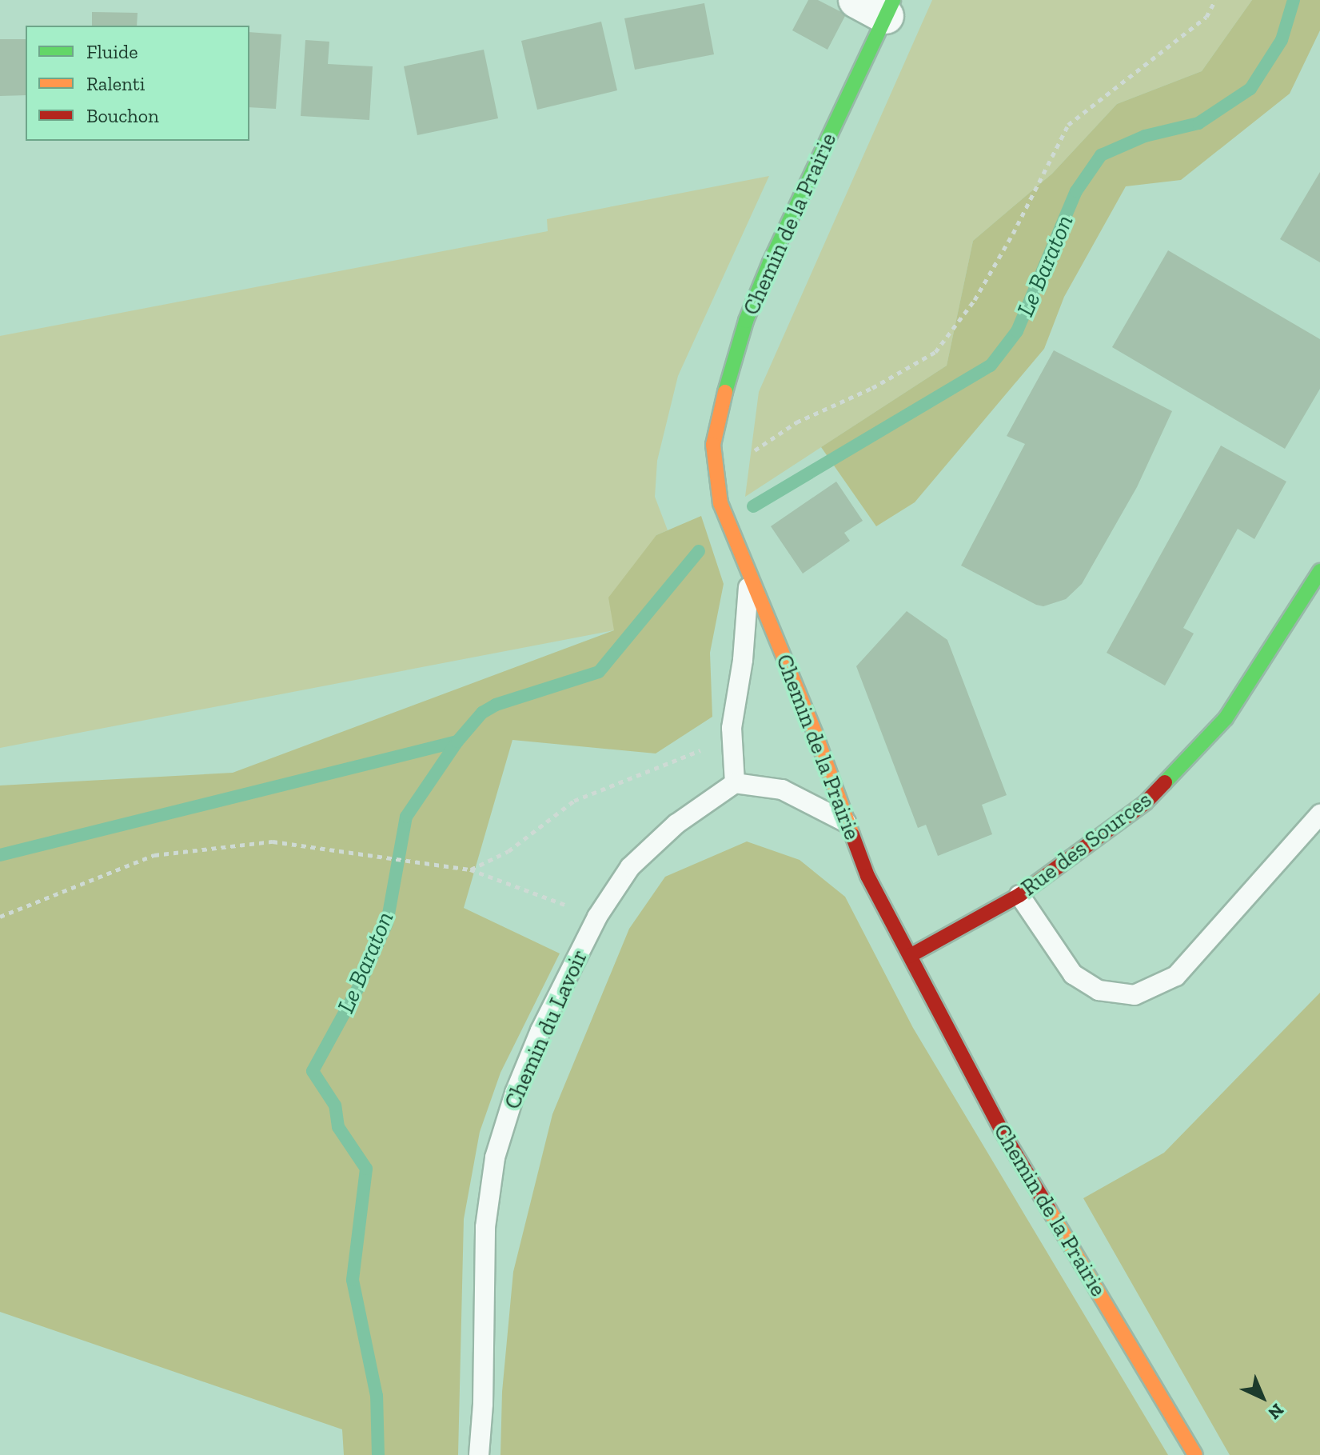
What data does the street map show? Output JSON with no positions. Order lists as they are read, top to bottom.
{
  "streets": {
    "street": ["Chemin de la Prairie", "Rue des Sources"],
    "lane": ["Chemin du Lavoir"]
  },
  "crossings": [
    ["Chemin de la Prairie", "Rue des Sources"]
  ],
  "water": ["Le Baraton"],
  "legend": ["Fluide", "Ralenti", "Bouchon"],
  "north": "bottom right"
}
